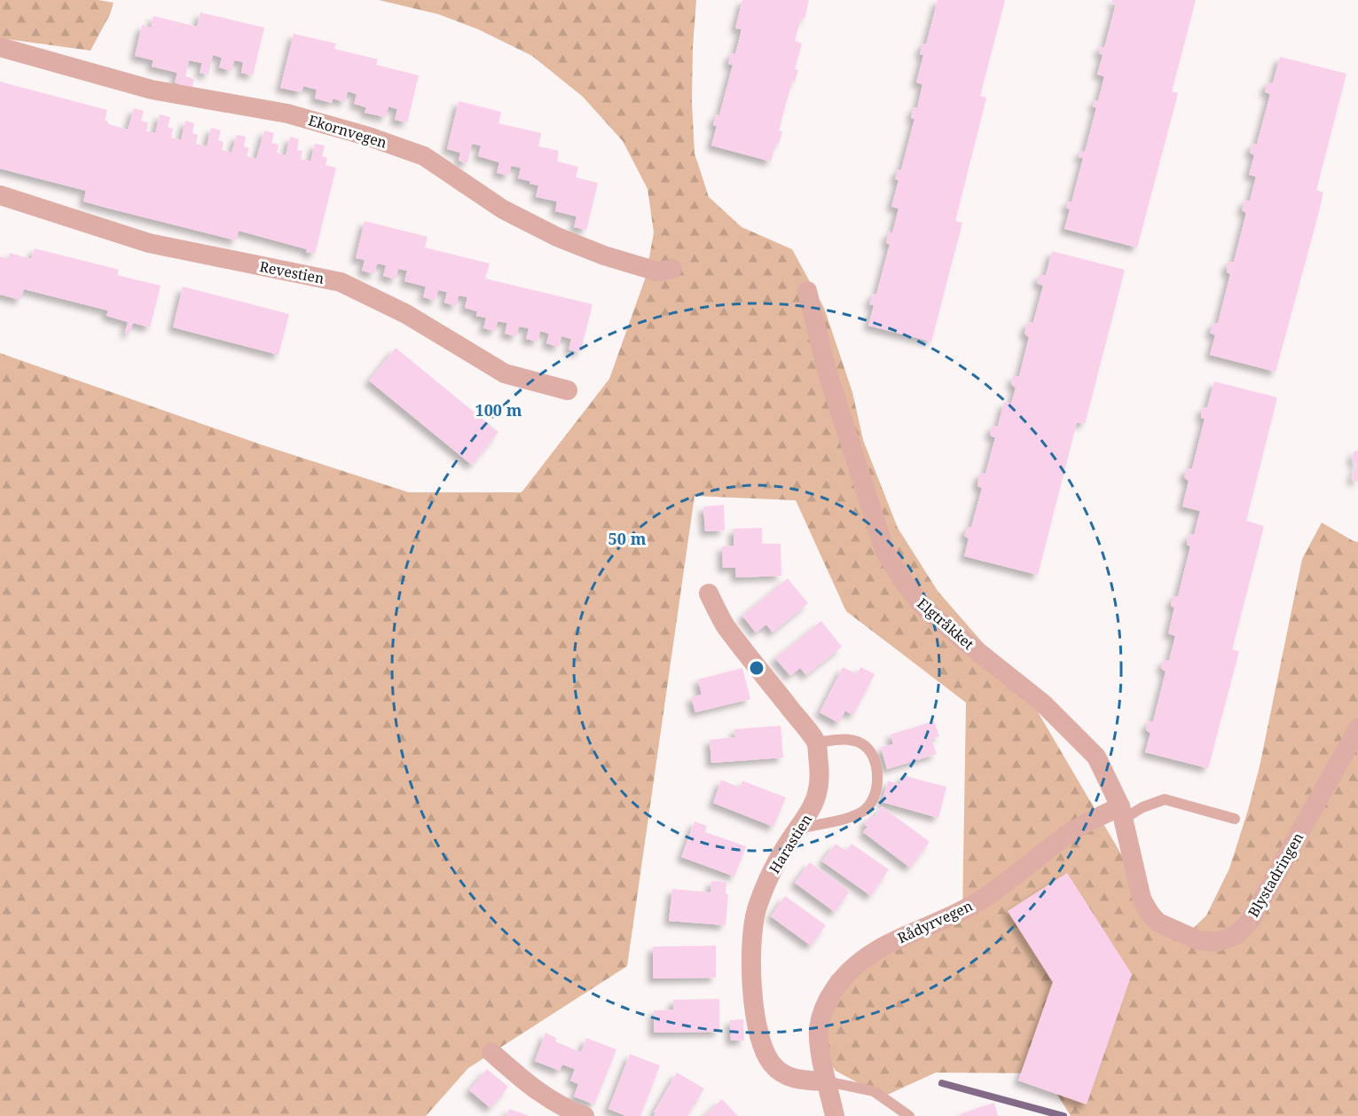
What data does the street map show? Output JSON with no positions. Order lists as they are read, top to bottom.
{
  "streets": {
    "street": [
      "Ekornvegen",
      "Revestien",
      "Elgtråkket",
      "Harastien",
      "Blystadringen",
      "Rådyrvegen"
    ]
  },
  "crossings": [
    ["Elgtråkket", "Blystadringen"],
    ["Elgtråkket", "Rådyrvegen"],
    ["Harastien", "Rådyrvegen"]
  ],
  "rings": ["100 m", "50 m"]
}
